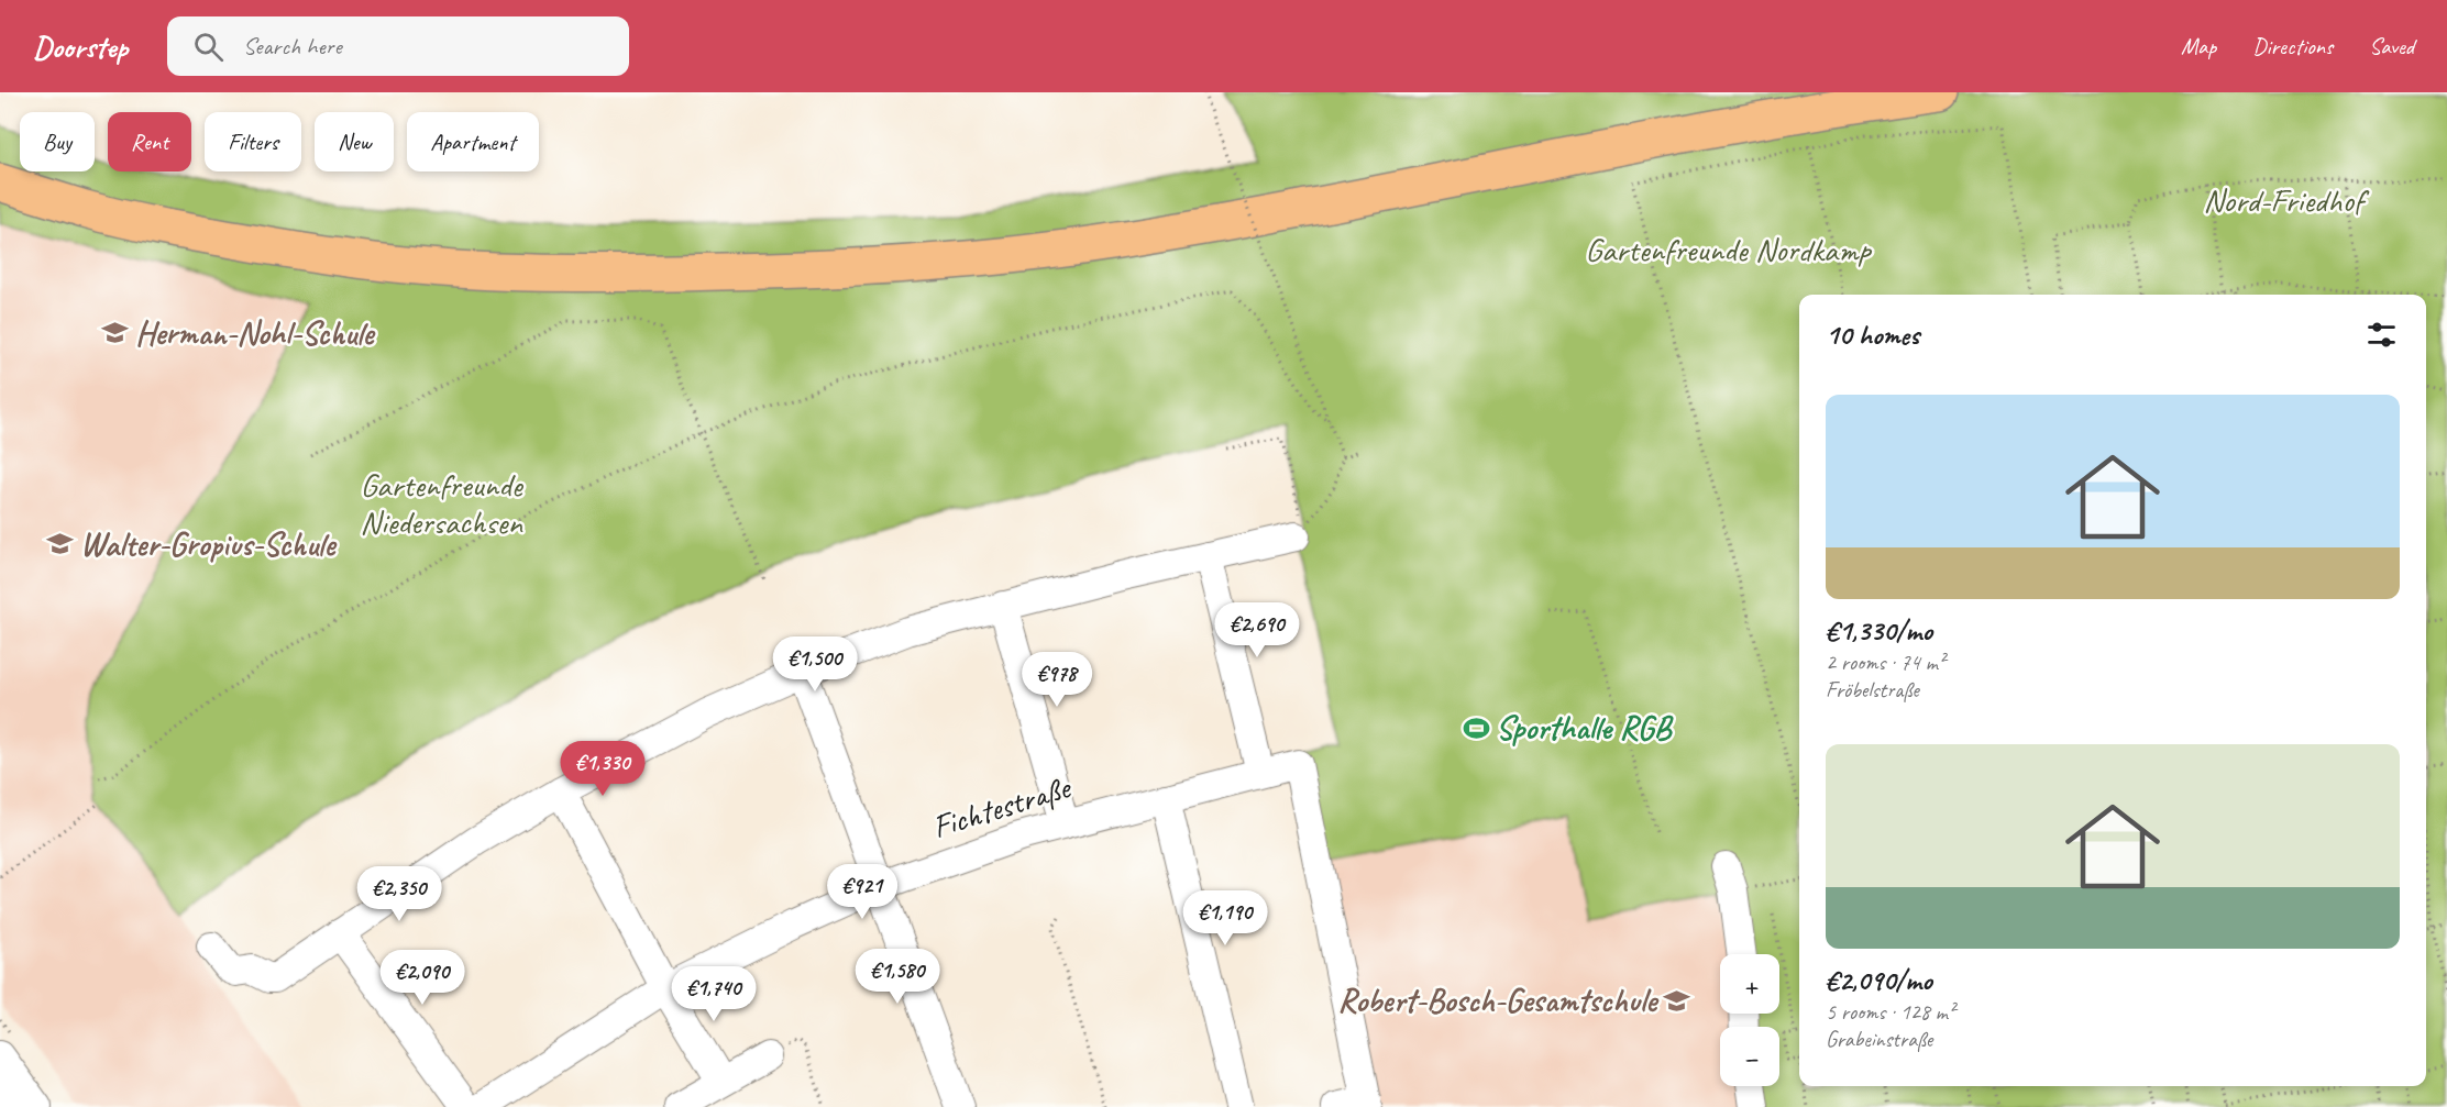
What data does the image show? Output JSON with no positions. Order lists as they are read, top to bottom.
{
  "streets": {
    "street": ["Fichtestraße"]
  },
  "parks": ["Nord-Friedhof", "Gartenfreunde Nordkamp", "Gartenfreunde Niedersachsen"],
  "places": {
    "school or university": ["Herman-Nohl-Schule", "Walter-Gropius-Schule", "Robert-Bosch-Gesamtschule"],
    "sports": ["Sporthalle RGB"]
  },
  "page": {
    "header": "Doorstep",
    "search": "Search here",
    "nav": ["Map", "Directions", "Saved"],
    "chip": [
      "Buy",
      "Rent",
      "Filters",
      "New",
      "Apartment"
    ],
    "heading": "10 homes",
    "list": [
      {
        "name": "€1,330/mo",
        "note": "2 rooms · 74 m² · Fröbelstraße"
      },
      {
        "name": "€2,090/mo",
        "note": "5 rooms · 128 m² · Grabeinstraße"
      }
    ],
    "price": [
      "€2,690",
      "€1,500",
      "€978",
      "€1,330",
      "€921",
      "€2,350",
      "€1,190",
      "€1,580",
      "€2,090",
      "€1,740"
    ],
    "map_buttons": ["+", "−"]
  }
}
